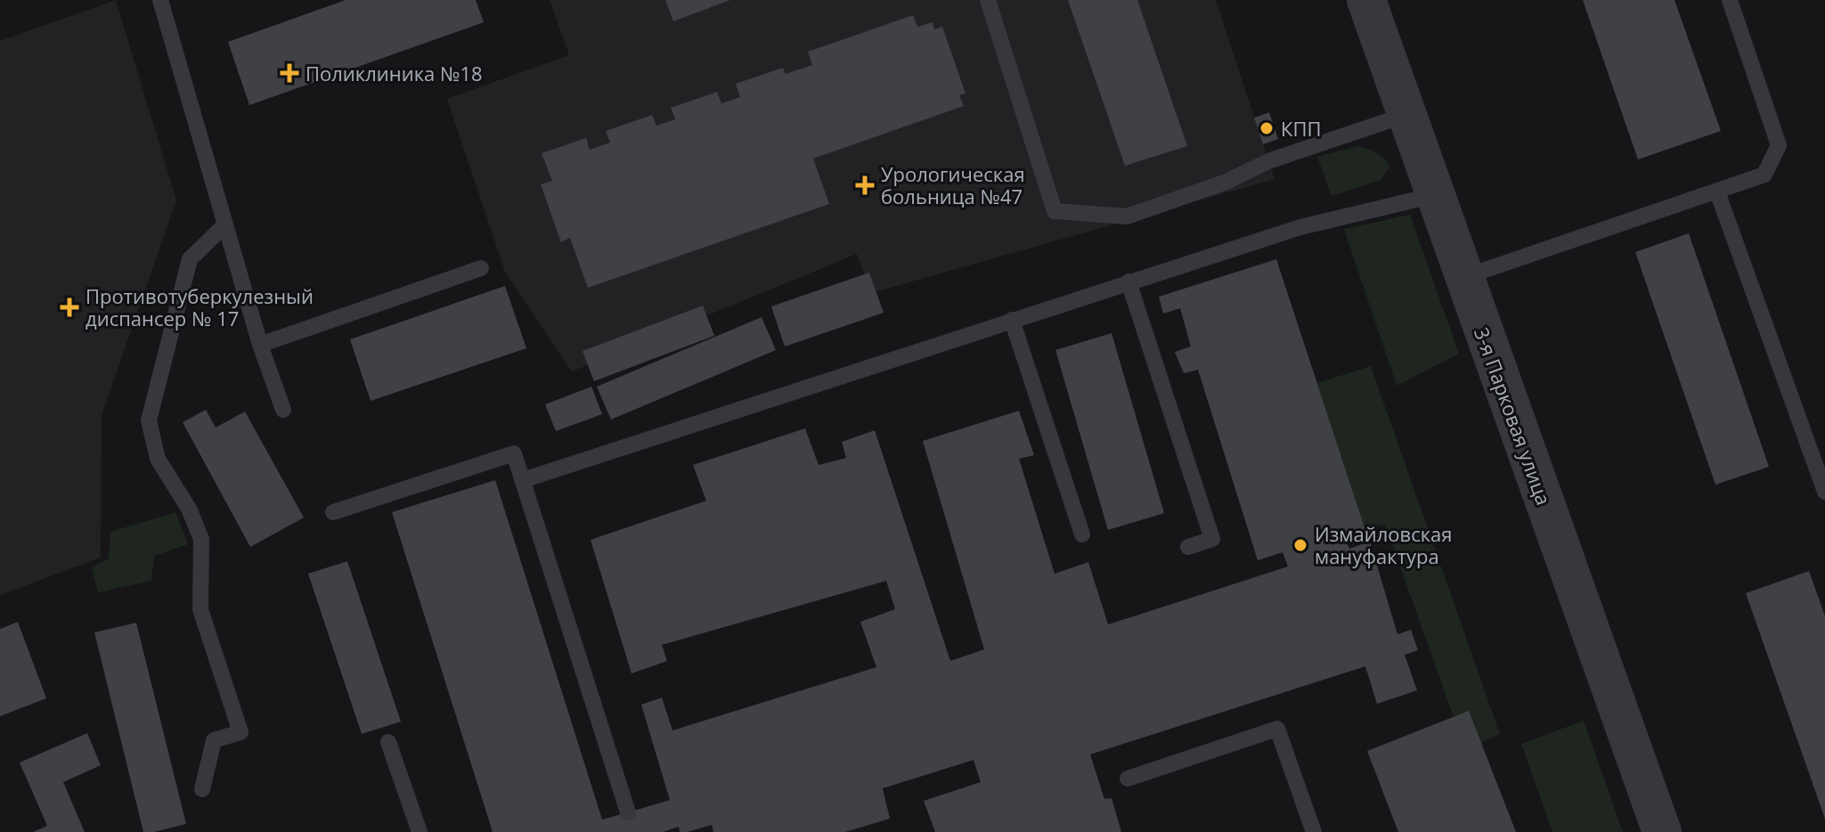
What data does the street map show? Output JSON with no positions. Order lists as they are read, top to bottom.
{
  "streets": {
    "street": ["3-я Парковая улица"]
  },
  "places": {
    "health": ["Поликлиника №18", "Урологическая больница №47", "Противотуберкулезный диспансер № 17"],
    "other": ["КПП", "Измайловская мануфактура"]
  }
}
